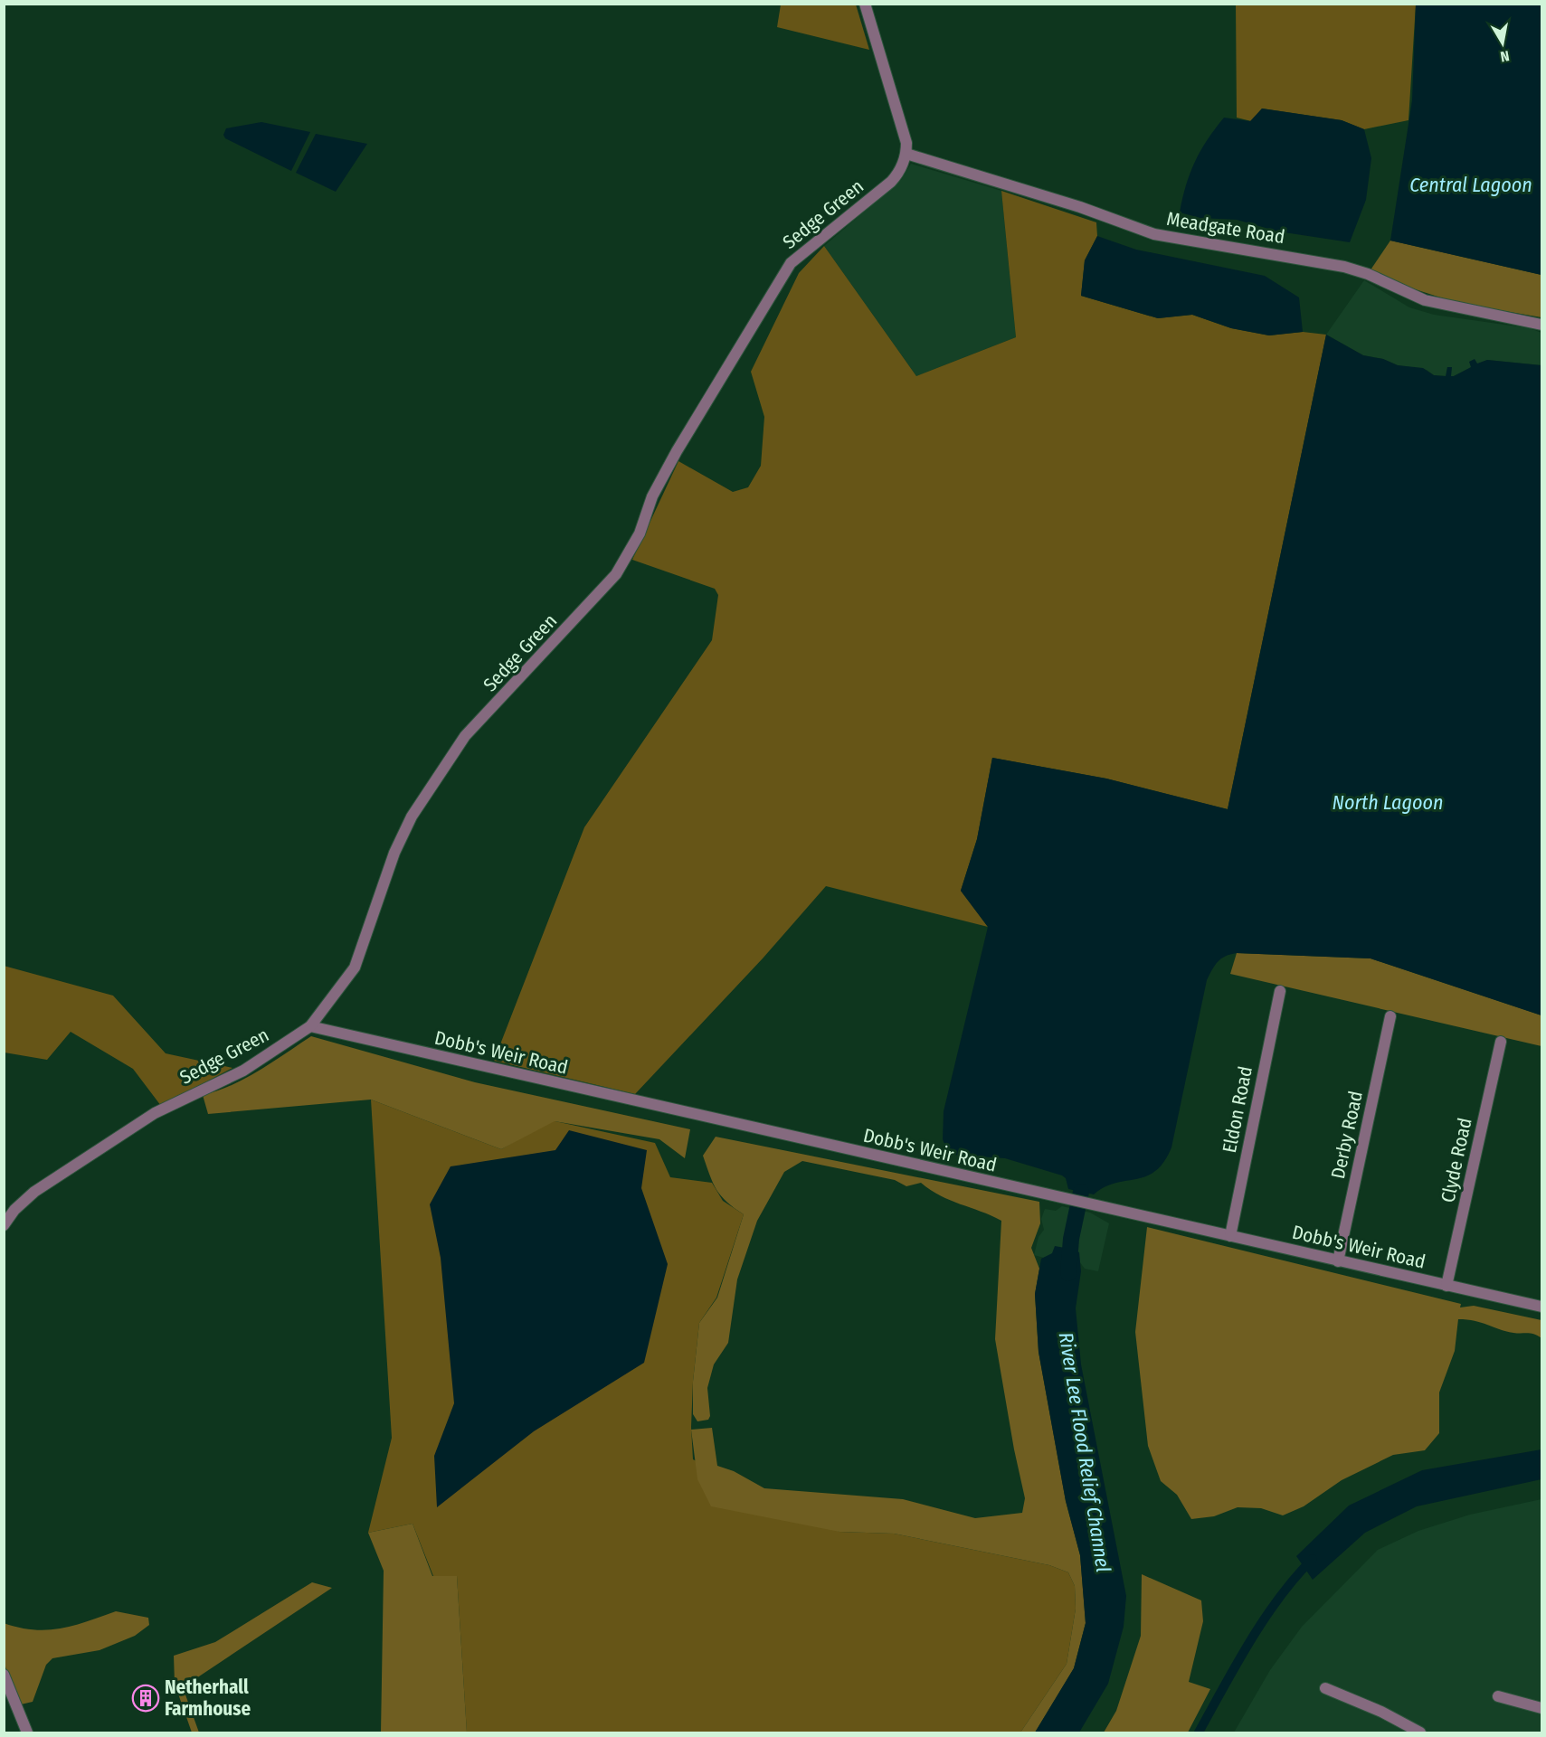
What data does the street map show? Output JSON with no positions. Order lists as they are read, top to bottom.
{
  "streets": {
    "street": [
      "Sedge Green",
      "Meadgate Road",
      "Dobb's Weir Road",
      "Eldon Road",
      "Derby Road",
      "Clyde Road"
    ]
  },
  "crossings": [
    ["Sedge Green", "Meadgate Road"],
    ["Sedge Green", "Dobb's Weir Road"],
    ["Dobb's Weir Road", "Eldon Road"],
    ["Dobb's Weir Road", "Derby Road"],
    ["Dobb's Weir Road", "Clyde Road"]
  ],
  "water": ["Central Lagoon", "North Lagoon", "River Lee Flood Relief Channel"],
  "places": {
    "building": ["Netherhall Farmhouse"]
  },
  "north": "bottom"
}
